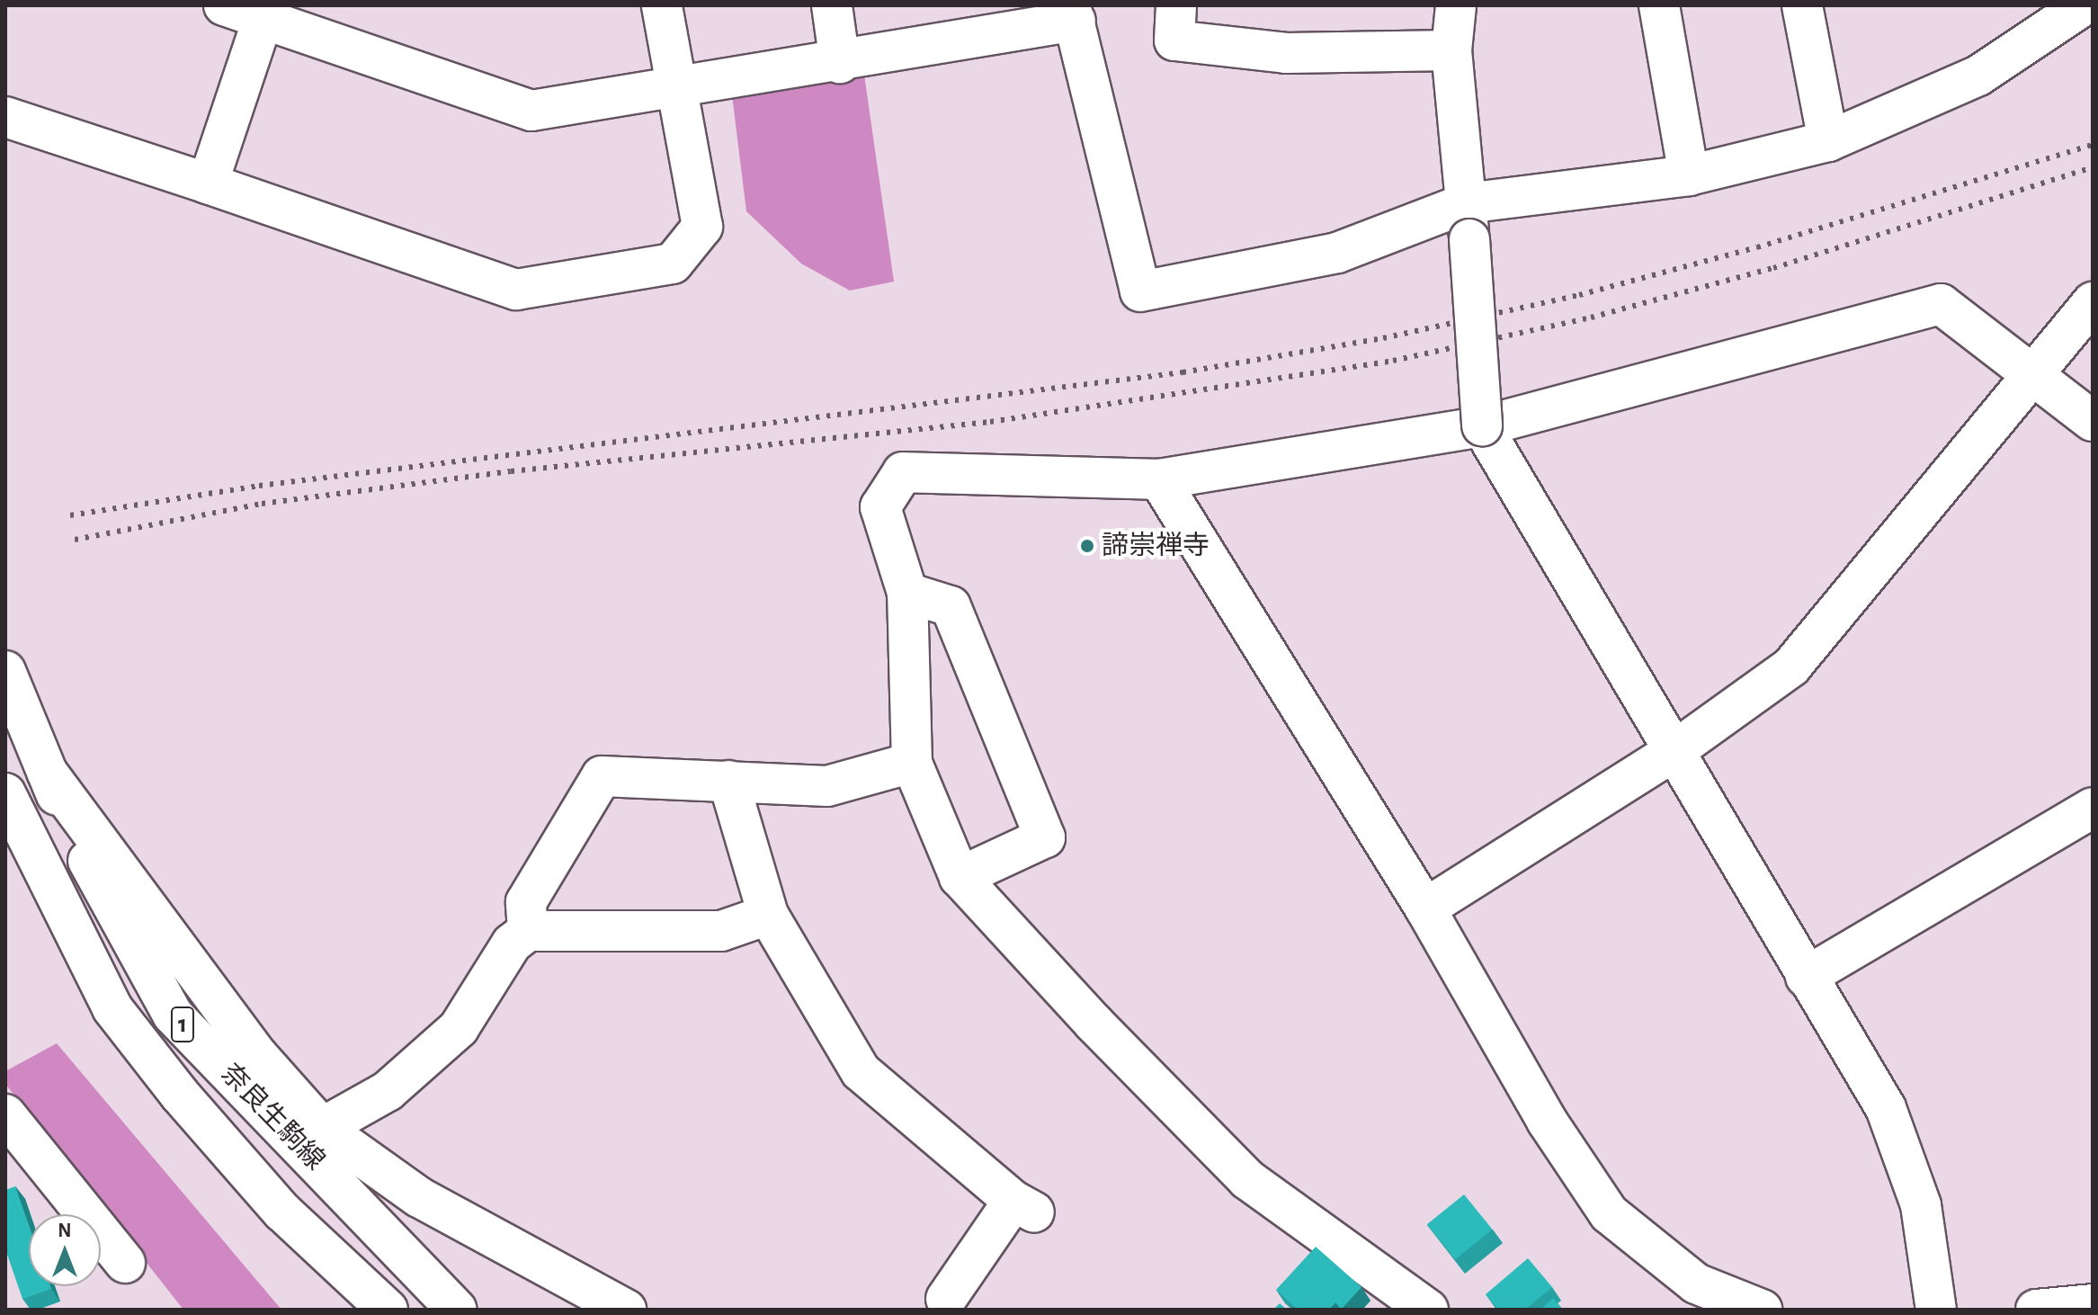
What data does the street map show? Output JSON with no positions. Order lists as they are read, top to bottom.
{
  "streets": {
    "street": ["1", "奈良生駒線"]
  },
  "places": ["諦崇禅寺"],
  "north": "top"
}
